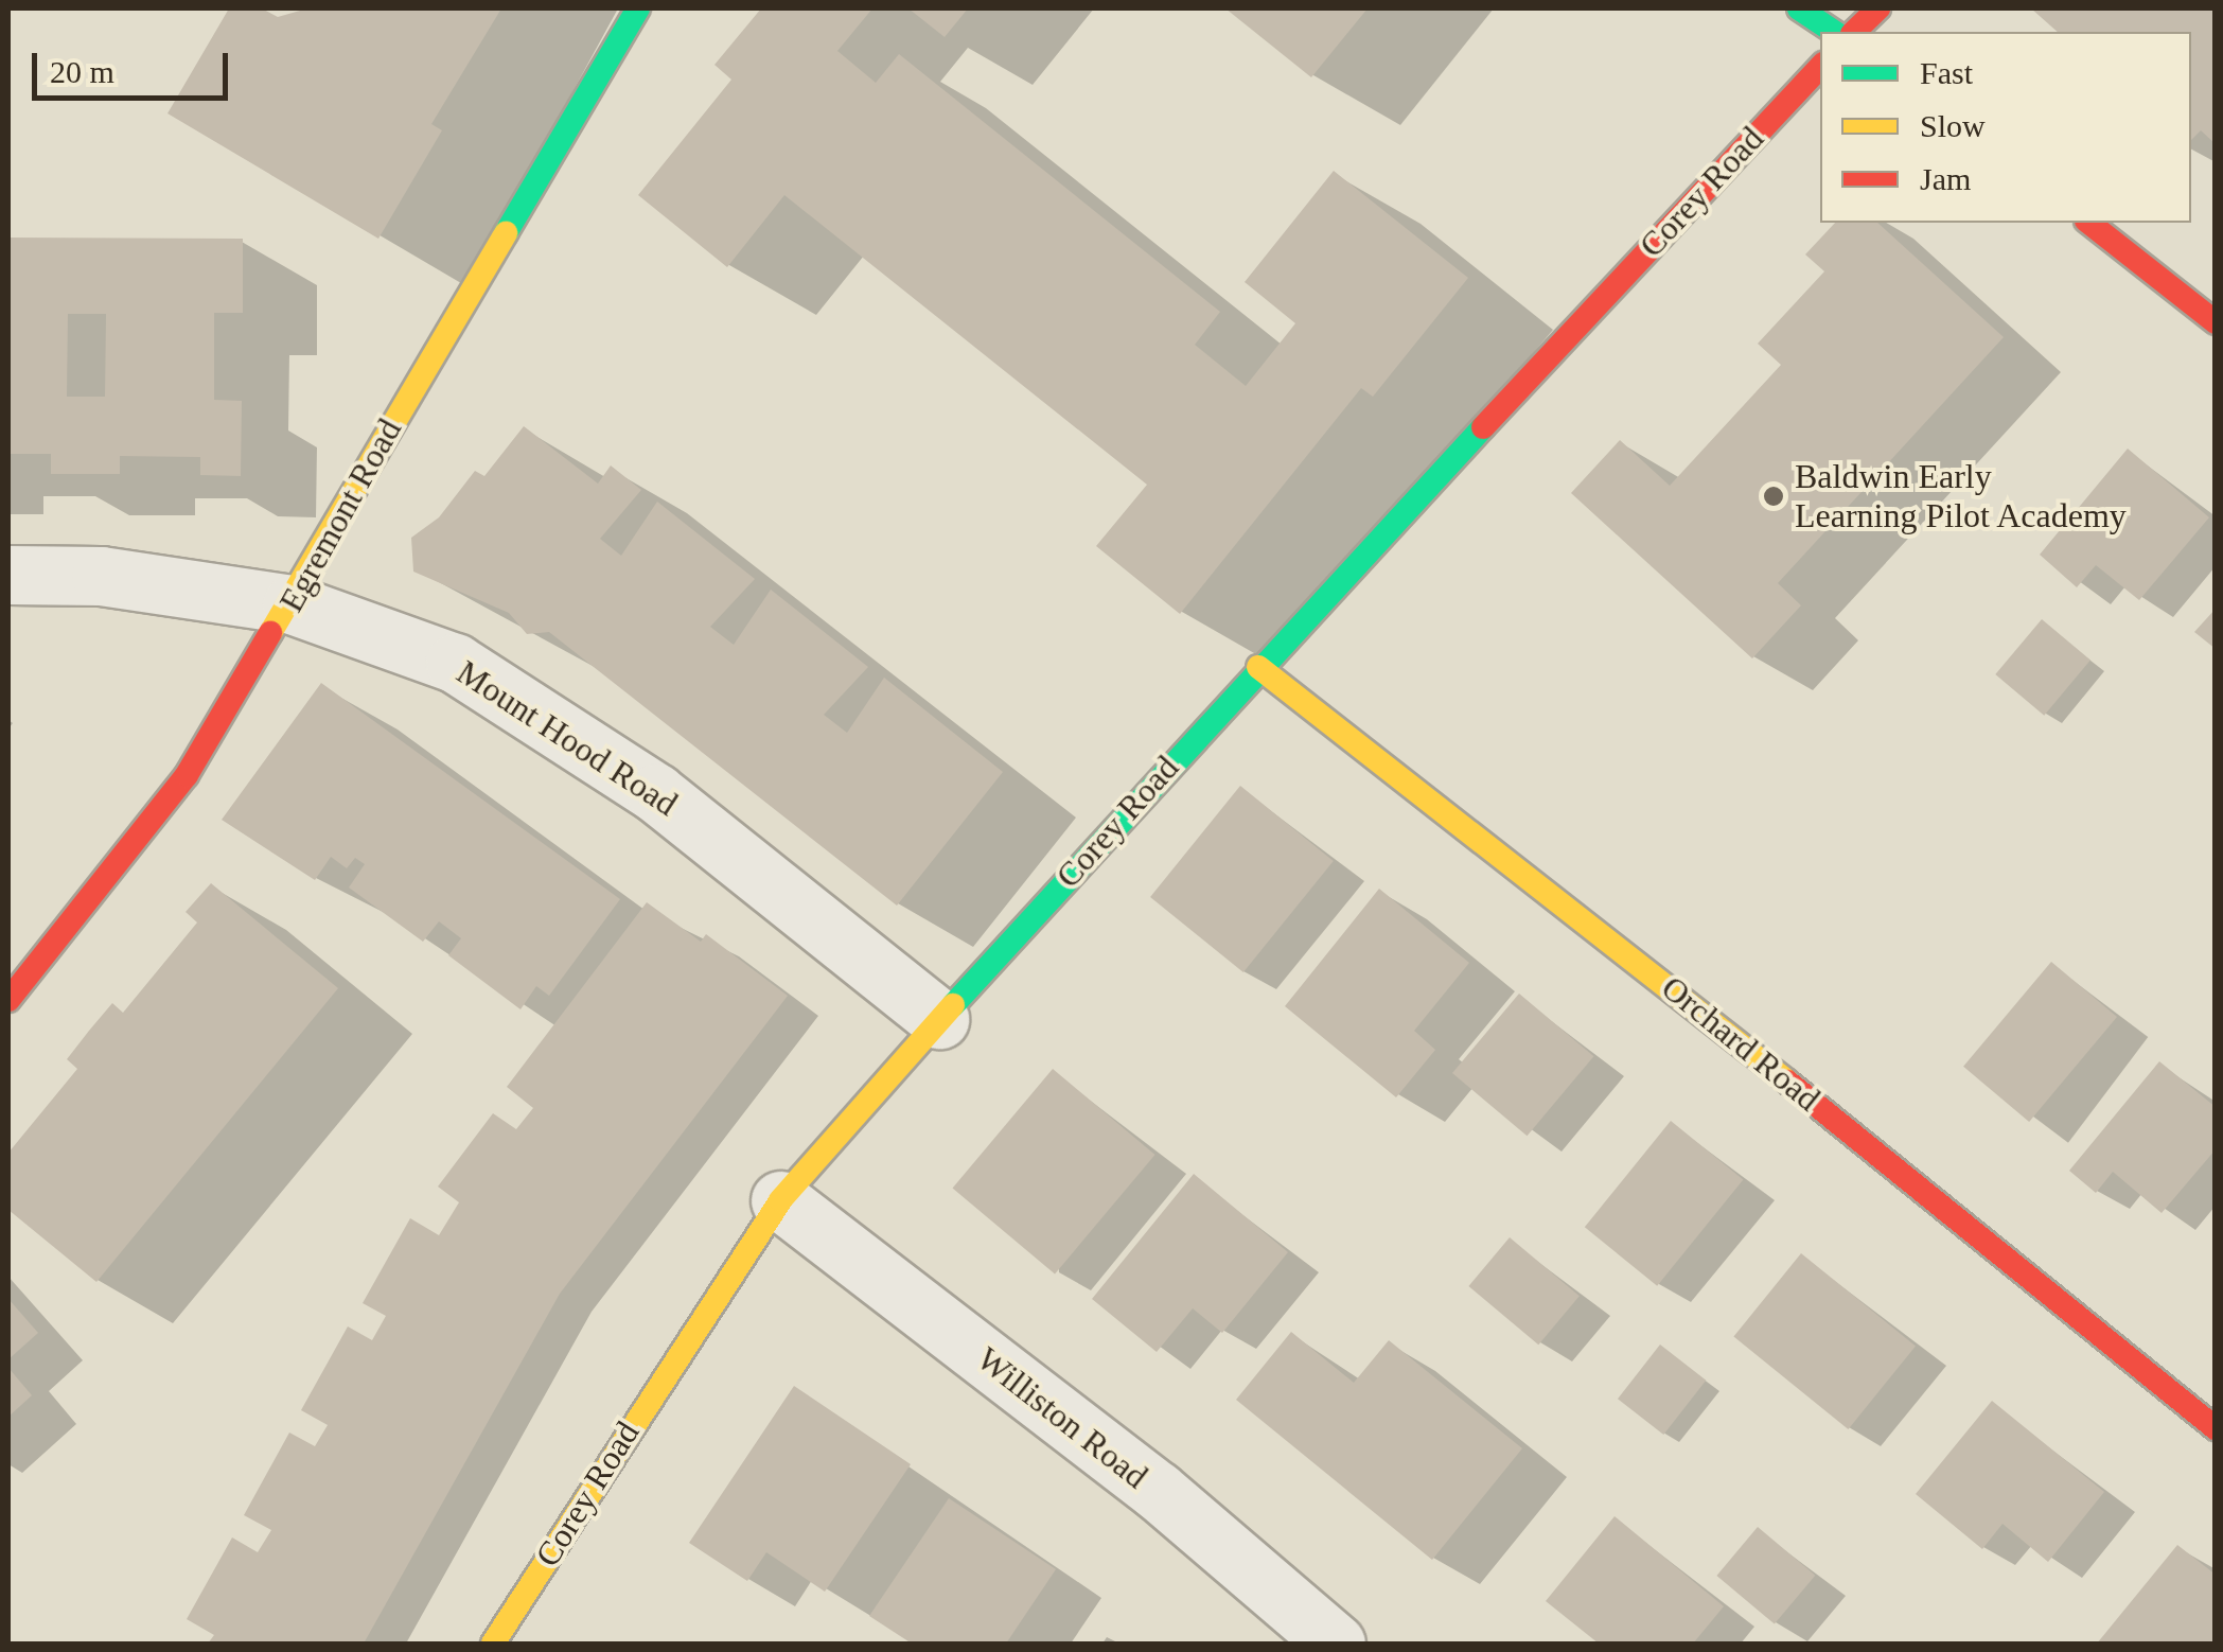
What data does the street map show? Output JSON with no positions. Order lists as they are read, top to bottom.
{
  "streets": {
    "street": [
      "Corey Road",
      "Egremont Road",
      "Mount Hood Road",
      "Orchard Road",
      "Williston Road"
    ]
  },
  "crossings": [
    ["Corey Road", "Mount Hood Road"],
    ["Corey Road", "Orchard Road"],
    ["Corey Road", "Williston Road"],
    ["Egremont Road", "Mount Hood Road"]
  ],
  "places": ["Baldwin Early Learning Pilot Academy"],
  "legend": ["Fast", "Slow", "Jam"],
  "scale_bar": "20 m"
}
